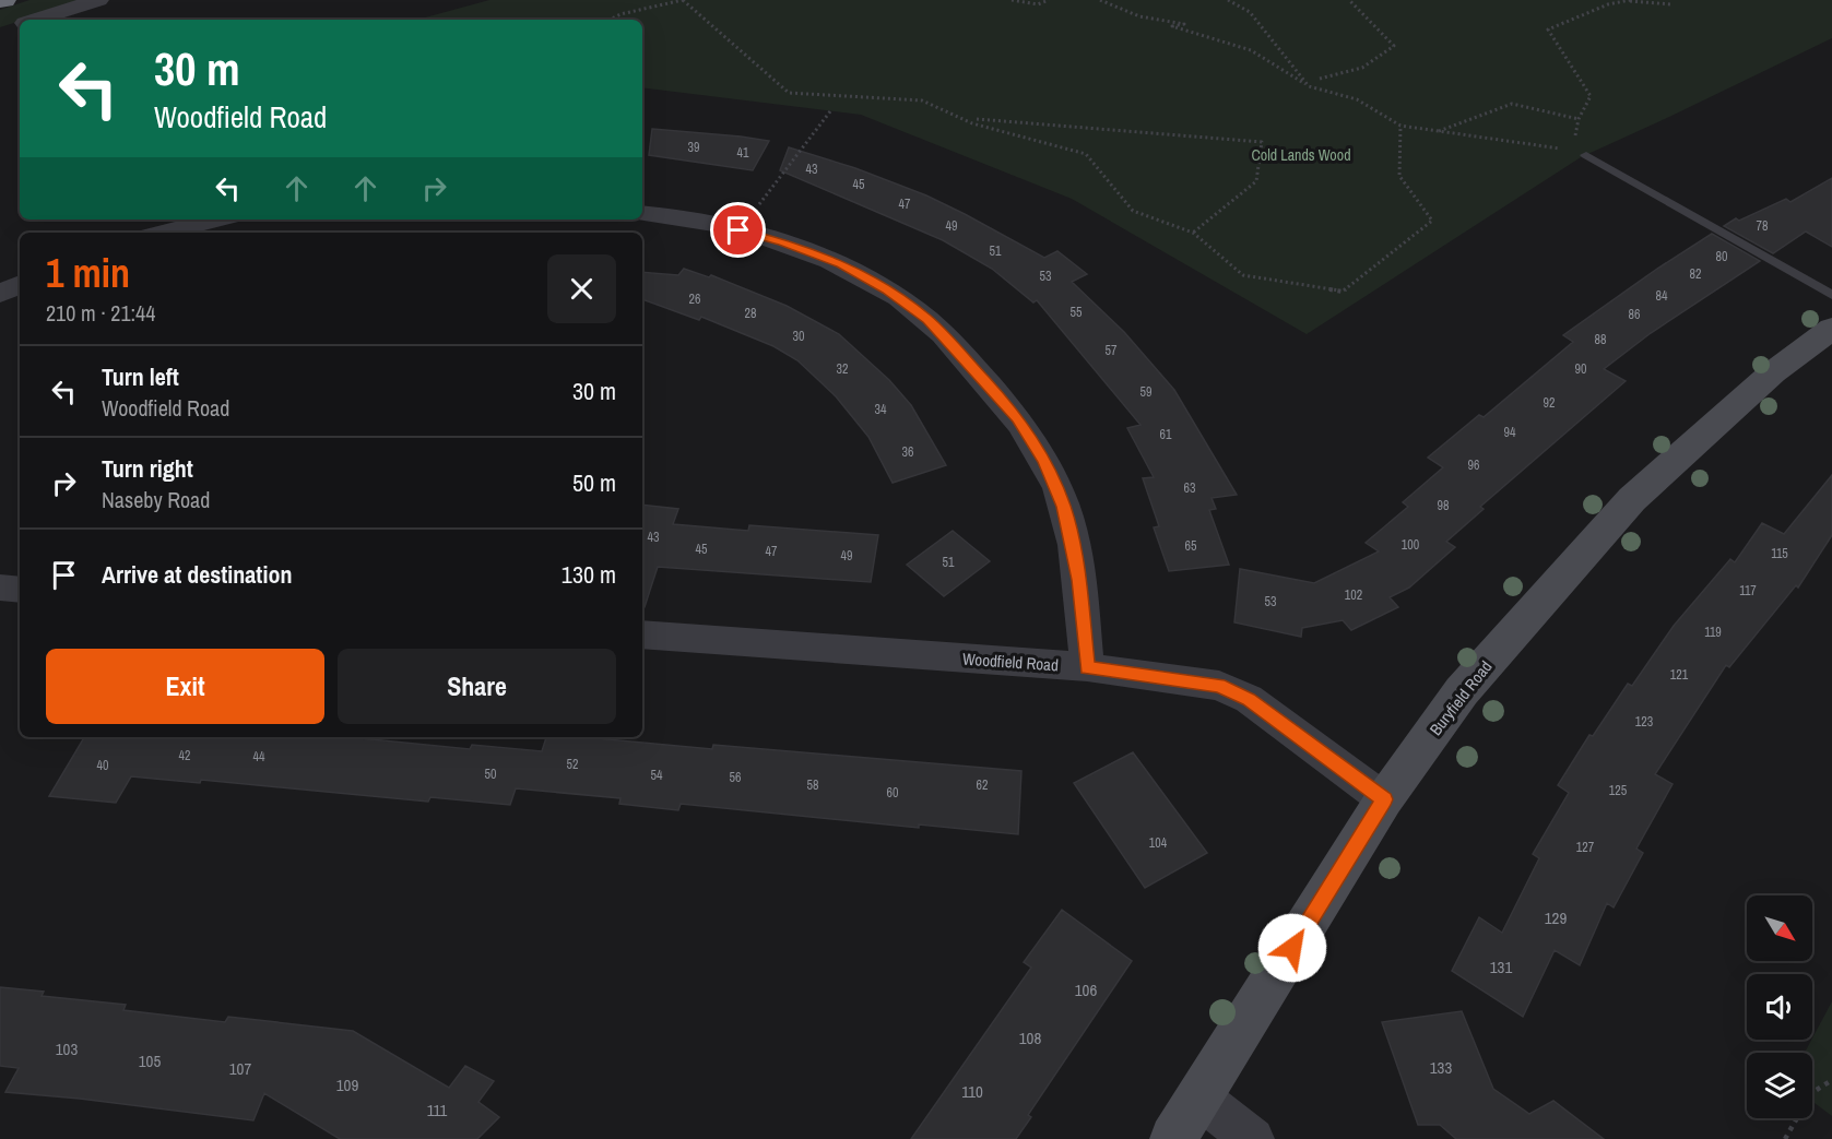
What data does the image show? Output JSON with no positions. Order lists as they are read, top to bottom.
{
  "streets": {
    "street": ["Woodfield Road", "Buryfield Road"]
  },
  "crossings": [
    ["Woodfield Road", "Buryfield Road"]
  ],
  "parks": ["Cold Lands Wood"],
  "house_numbers": [
    "39",
    "41",
    "43",
    "45",
    "47",
    "49",
    "78",
    "51",
    "80",
    "82",
    "53",
    "84",
    "26",
    "55",
    "28",
    "86",
    "30",
    "88",
    "57",
    "32",
    "90",
    "59",
    "92",
    "34",
    "94",
    "61",
    "36",
    "96",
    "63",
    "98",
    "43",
    "100",
    "65",
    "45",
    "47",
    "115",
    "49",
    "51",
    "117",
    "102",
    "53",
    "119",
    "121",
    "123",
    "42",
    "44",
    "52",
    "40",
    "50",
    "54",
    "56",
    "58",
    "62",
    "125",
    "60",
    "104",
    "127",
    "129",
    "131",
    "106",
    "108",
    "103",
    "105",
    "133",
    "107",
    "109",
    "110",
    "111"
  ],
  "north": "bottom right",
  "page": {
    "turn": ["30 m", "Woodfield Road"],
    "heading": ["1 min", "210 m · 21:44"],
    "list": [
      {
        "name": "Turn left",
        "note": "Woodfield Road",
        "value": "30 m"
      },
      {
        "name": "Turn right",
        "note": "Naseby Road",
        "value": "50 m"
      },
      {
        "name": "Arrive at destination",
        "value": "130 m"
      }
    ],
    "buttons": ["Exit", "Share"]
  }
}
